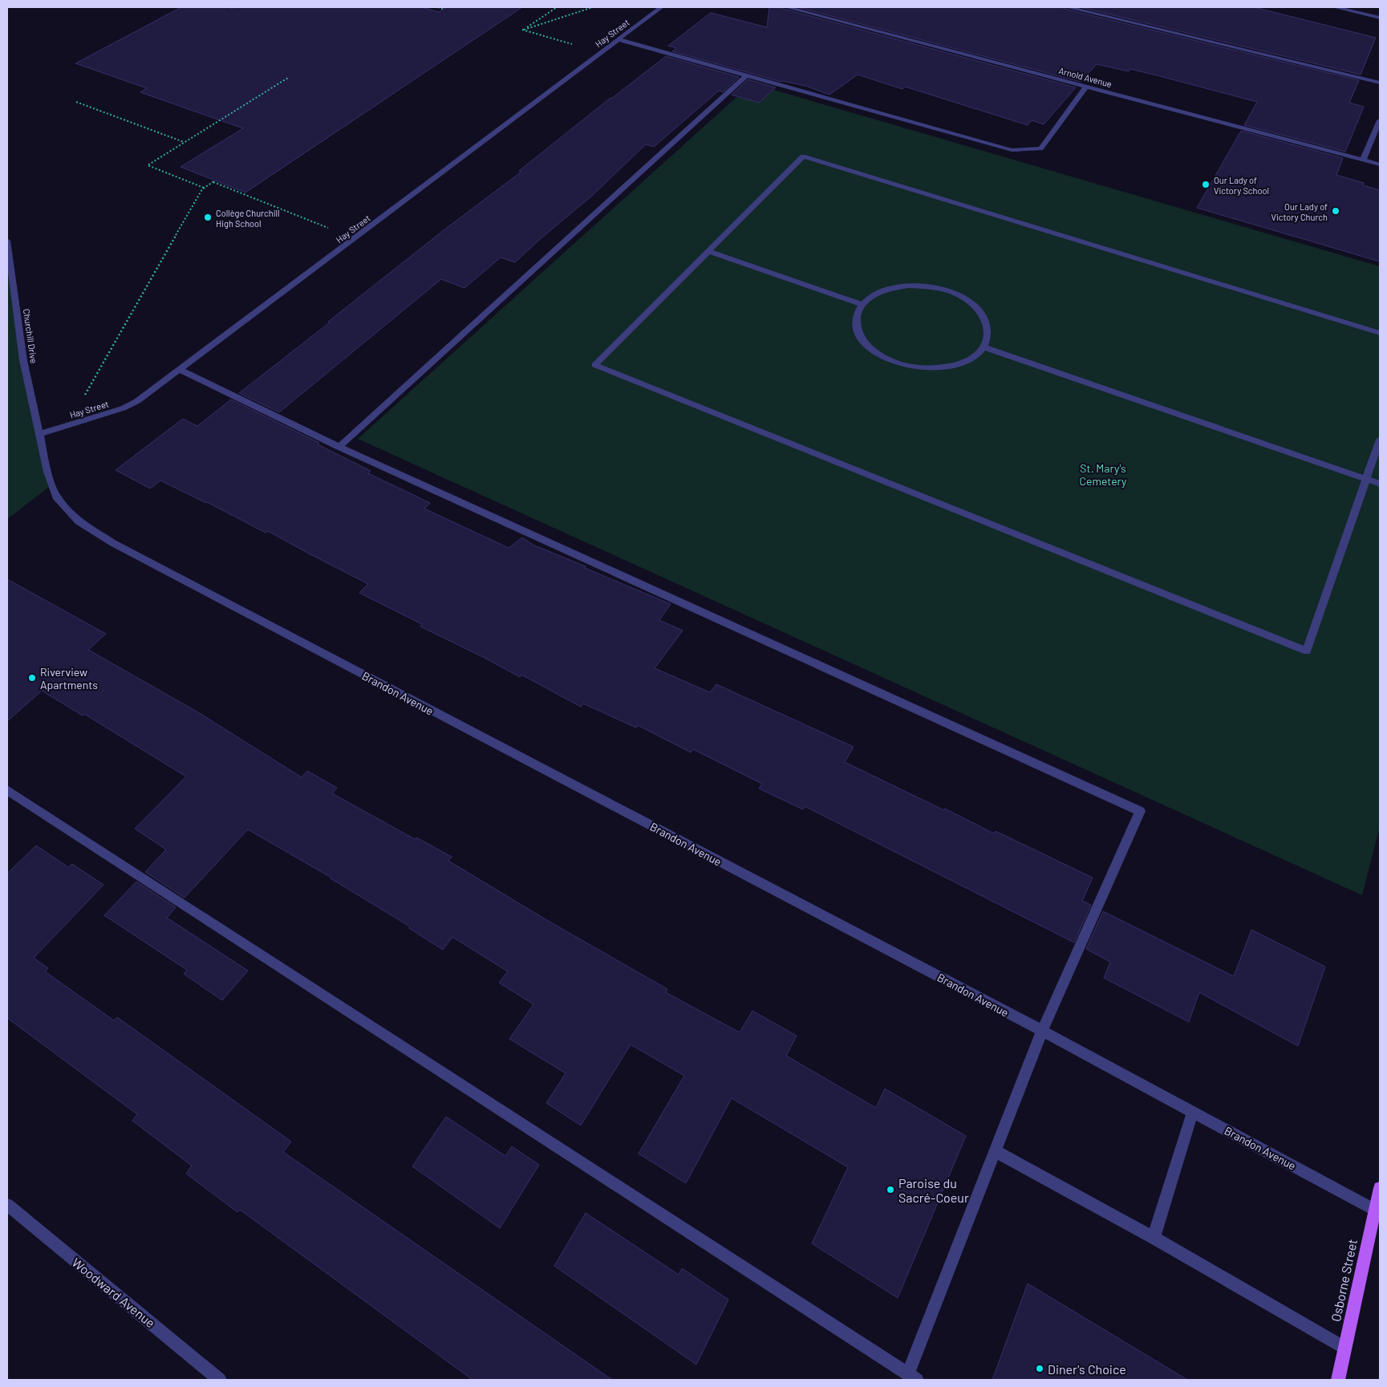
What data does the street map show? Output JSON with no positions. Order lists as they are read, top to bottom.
{
  "streets": {
    "main road": ["Osborne Street"],
    "street": [
      "Hay Street",
      "Arnold Avenue",
      "Churchill Drive",
      "Brandon Avenue",
      "Woodward Avenue"
    ]
  },
  "crossings": [
    ["Hay Street", "Churchill Drive"],
    ["Hay Street", "Brandon Avenue"],
    ["Churchill Drive", "Brandon Avenue"],
    ["Brandon Avenue", "Osborne Street"]
  ],
  "parks": ["St. Mary's Cemetery"],
  "places": [
    "Our Lady of Victory School",
    "Our Lady of Victory Church",
    "Collège Churchill High School",
    "Riverview Apartments",
    "Paroise du Sacré-Coeur",
    "Diner's Choice"
  ]
}
